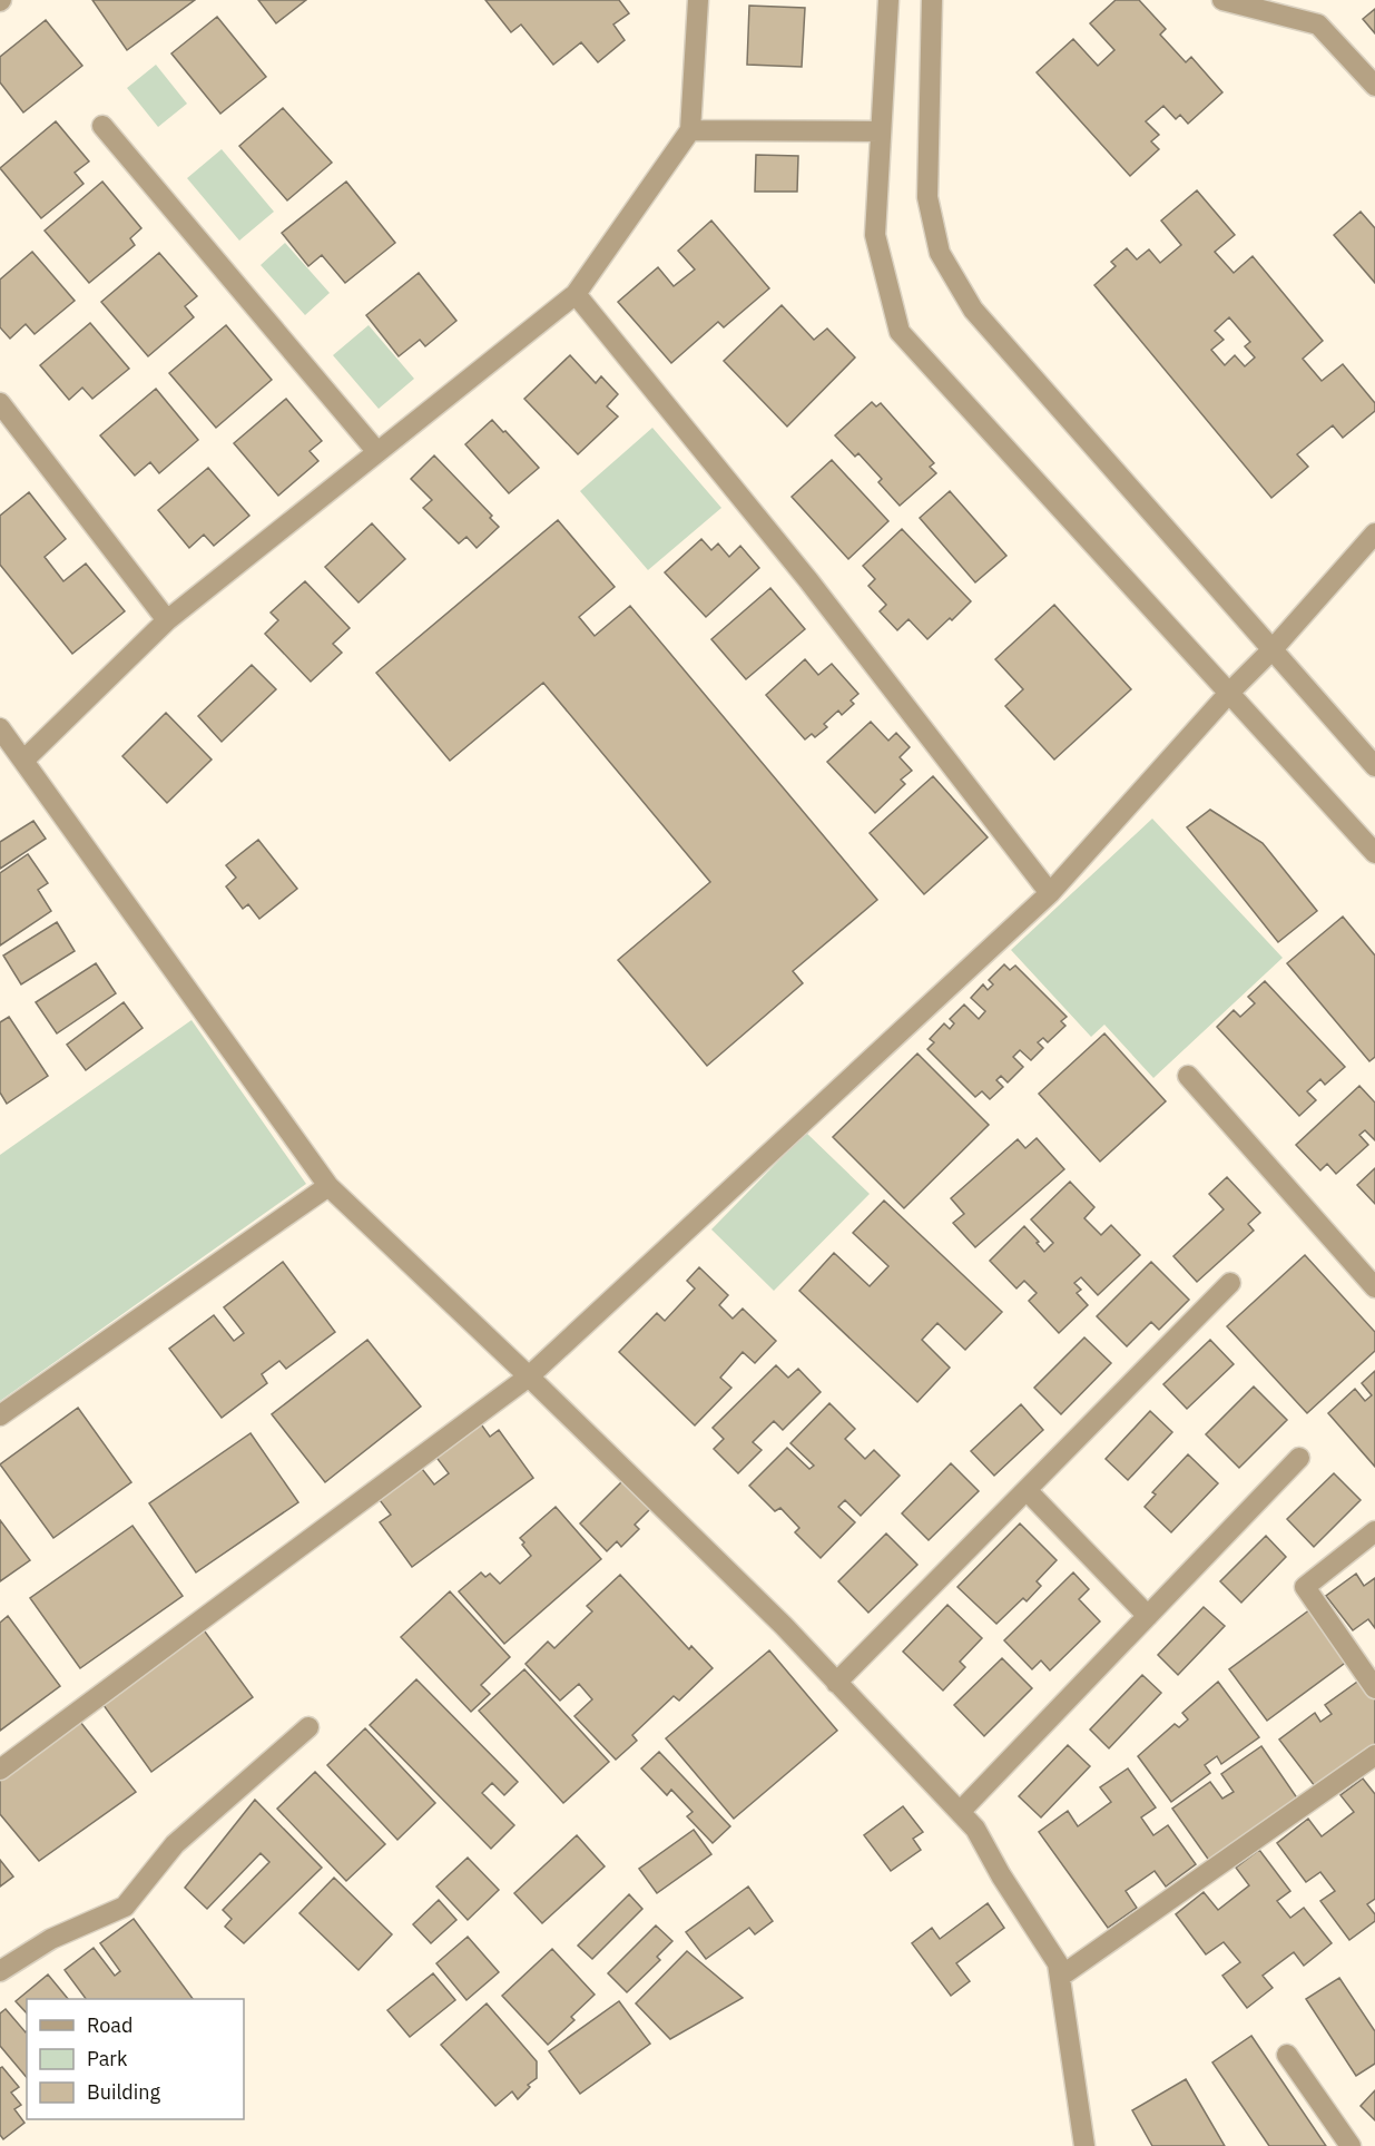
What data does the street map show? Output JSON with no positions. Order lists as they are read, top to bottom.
{
  "legend": ["Road", "Park", "Building"]
}
